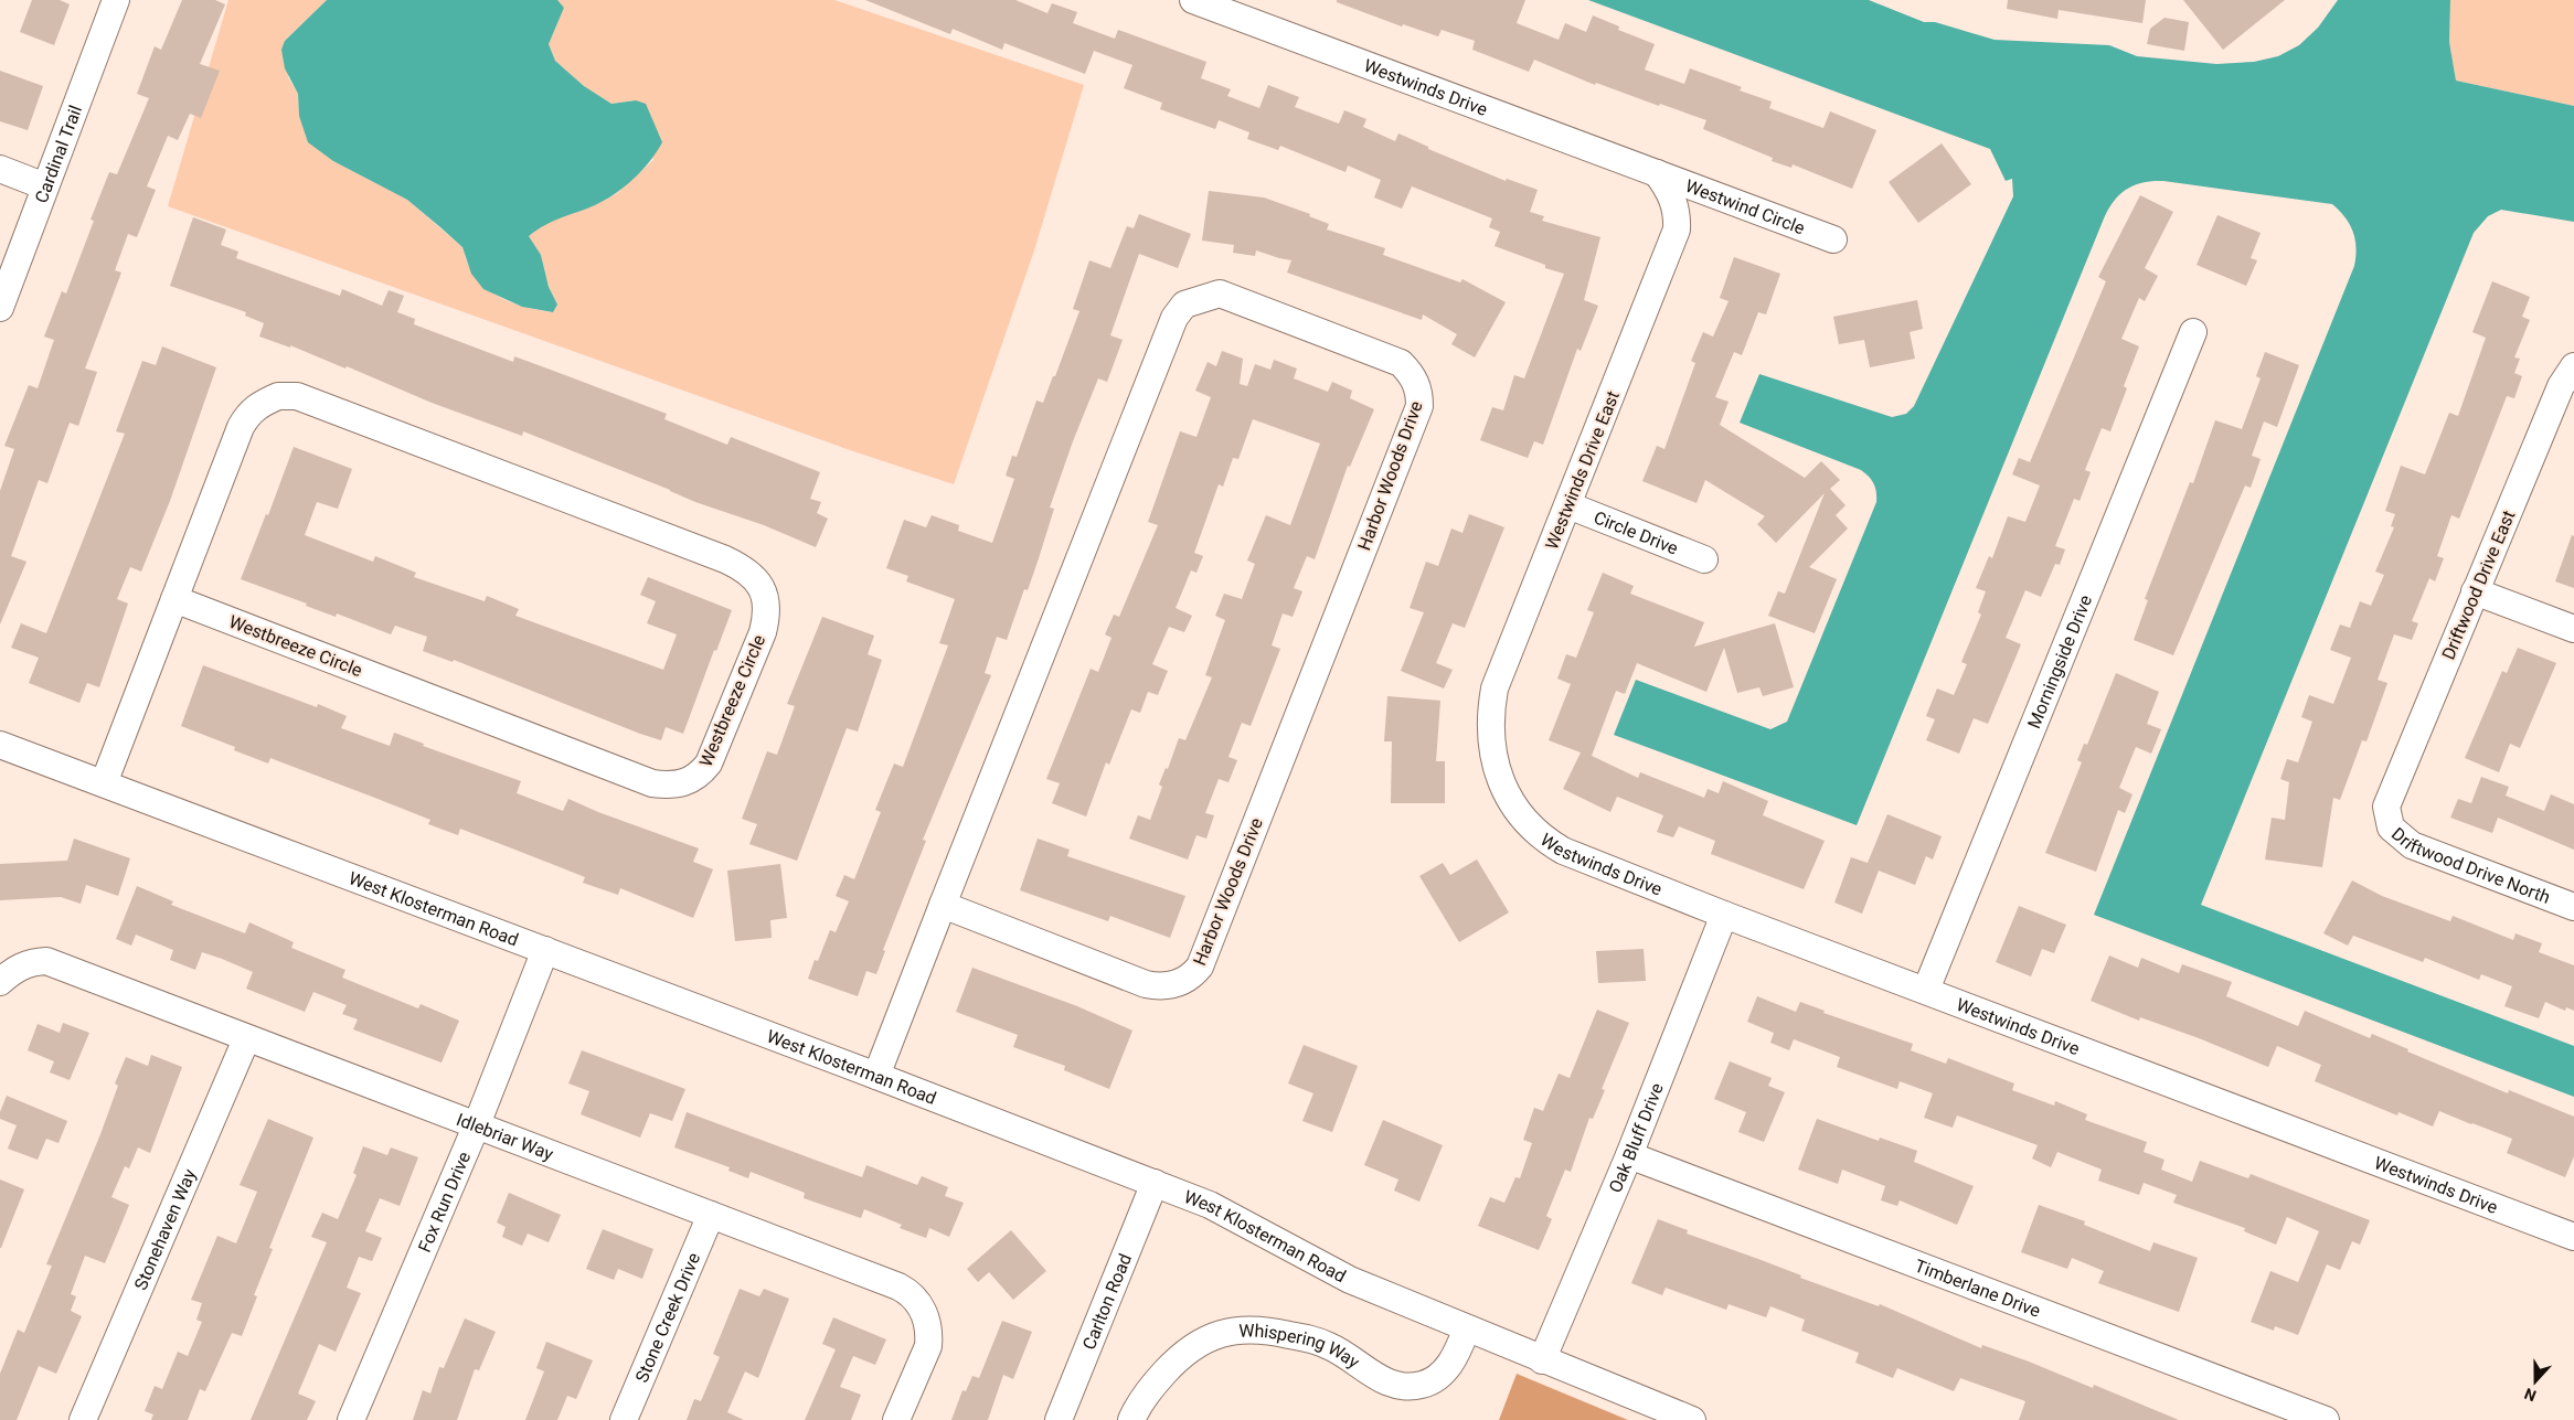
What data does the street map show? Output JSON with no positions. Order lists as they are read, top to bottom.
{
  "streets": {
    "street": [
      "Westwinds Drive",
      "Cardinal Trail",
      "Westwind Circle",
      "Westwinds Drive East",
      "Harbor Woods Drive",
      "Circle Drive",
      "Driftwood Drive East",
      "Westbreeze Circle",
      "Morningside Drive",
      "Driftwood Drive North",
      "West Klosterman Road",
      "Idlebriar Way",
      "Oak Bluff Drive",
      "Fox Run Drive",
      "Stonehaven Way",
      "Timberlane Drive",
      "Carlton Road",
      "Stone Creek Drive",
      "Whispering Way"
    ]
  },
  "crossings": [
    ["Westwinds Drive", "Westwind Circle"],
    ["Westwinds Drive", "Westwinds Drive East"],
    ["Westwinds Drive", "Morningside Drive"],
    ["Westwinds Drive", "Oak Bluff Drive"],
    ["Westwind Circle", "Westwinds Drive East"],
    ["Westwinds Drive East", "Circle Drive"],
    ["Harbor Woods Drive", "West Klosterman Road"],
    ["Driftwood Drive East", "Driftwood Drive North"],
    ["Westbreeze Circle", "West Klosterman Road"],
    ["West Klosterman Road", "Oak Bluff Drive"],
    ["West Klosterman Road", "Fox Run Drive"],
    ["West Klosterman Road", "Carlton Road"],
    ["West Klosterman Road", "Whispering Way"],
    ["Idlebriar Way", "Fox Run Drive"],
    ["Idlebriar Way", "Stonehaven Way"],
    ["Idlebriar Way", "Stone Creek Drive"],
    ["Oak Bluff Drive", "Timberlane Drive"]
  ],
  "north": "bottom"
}
